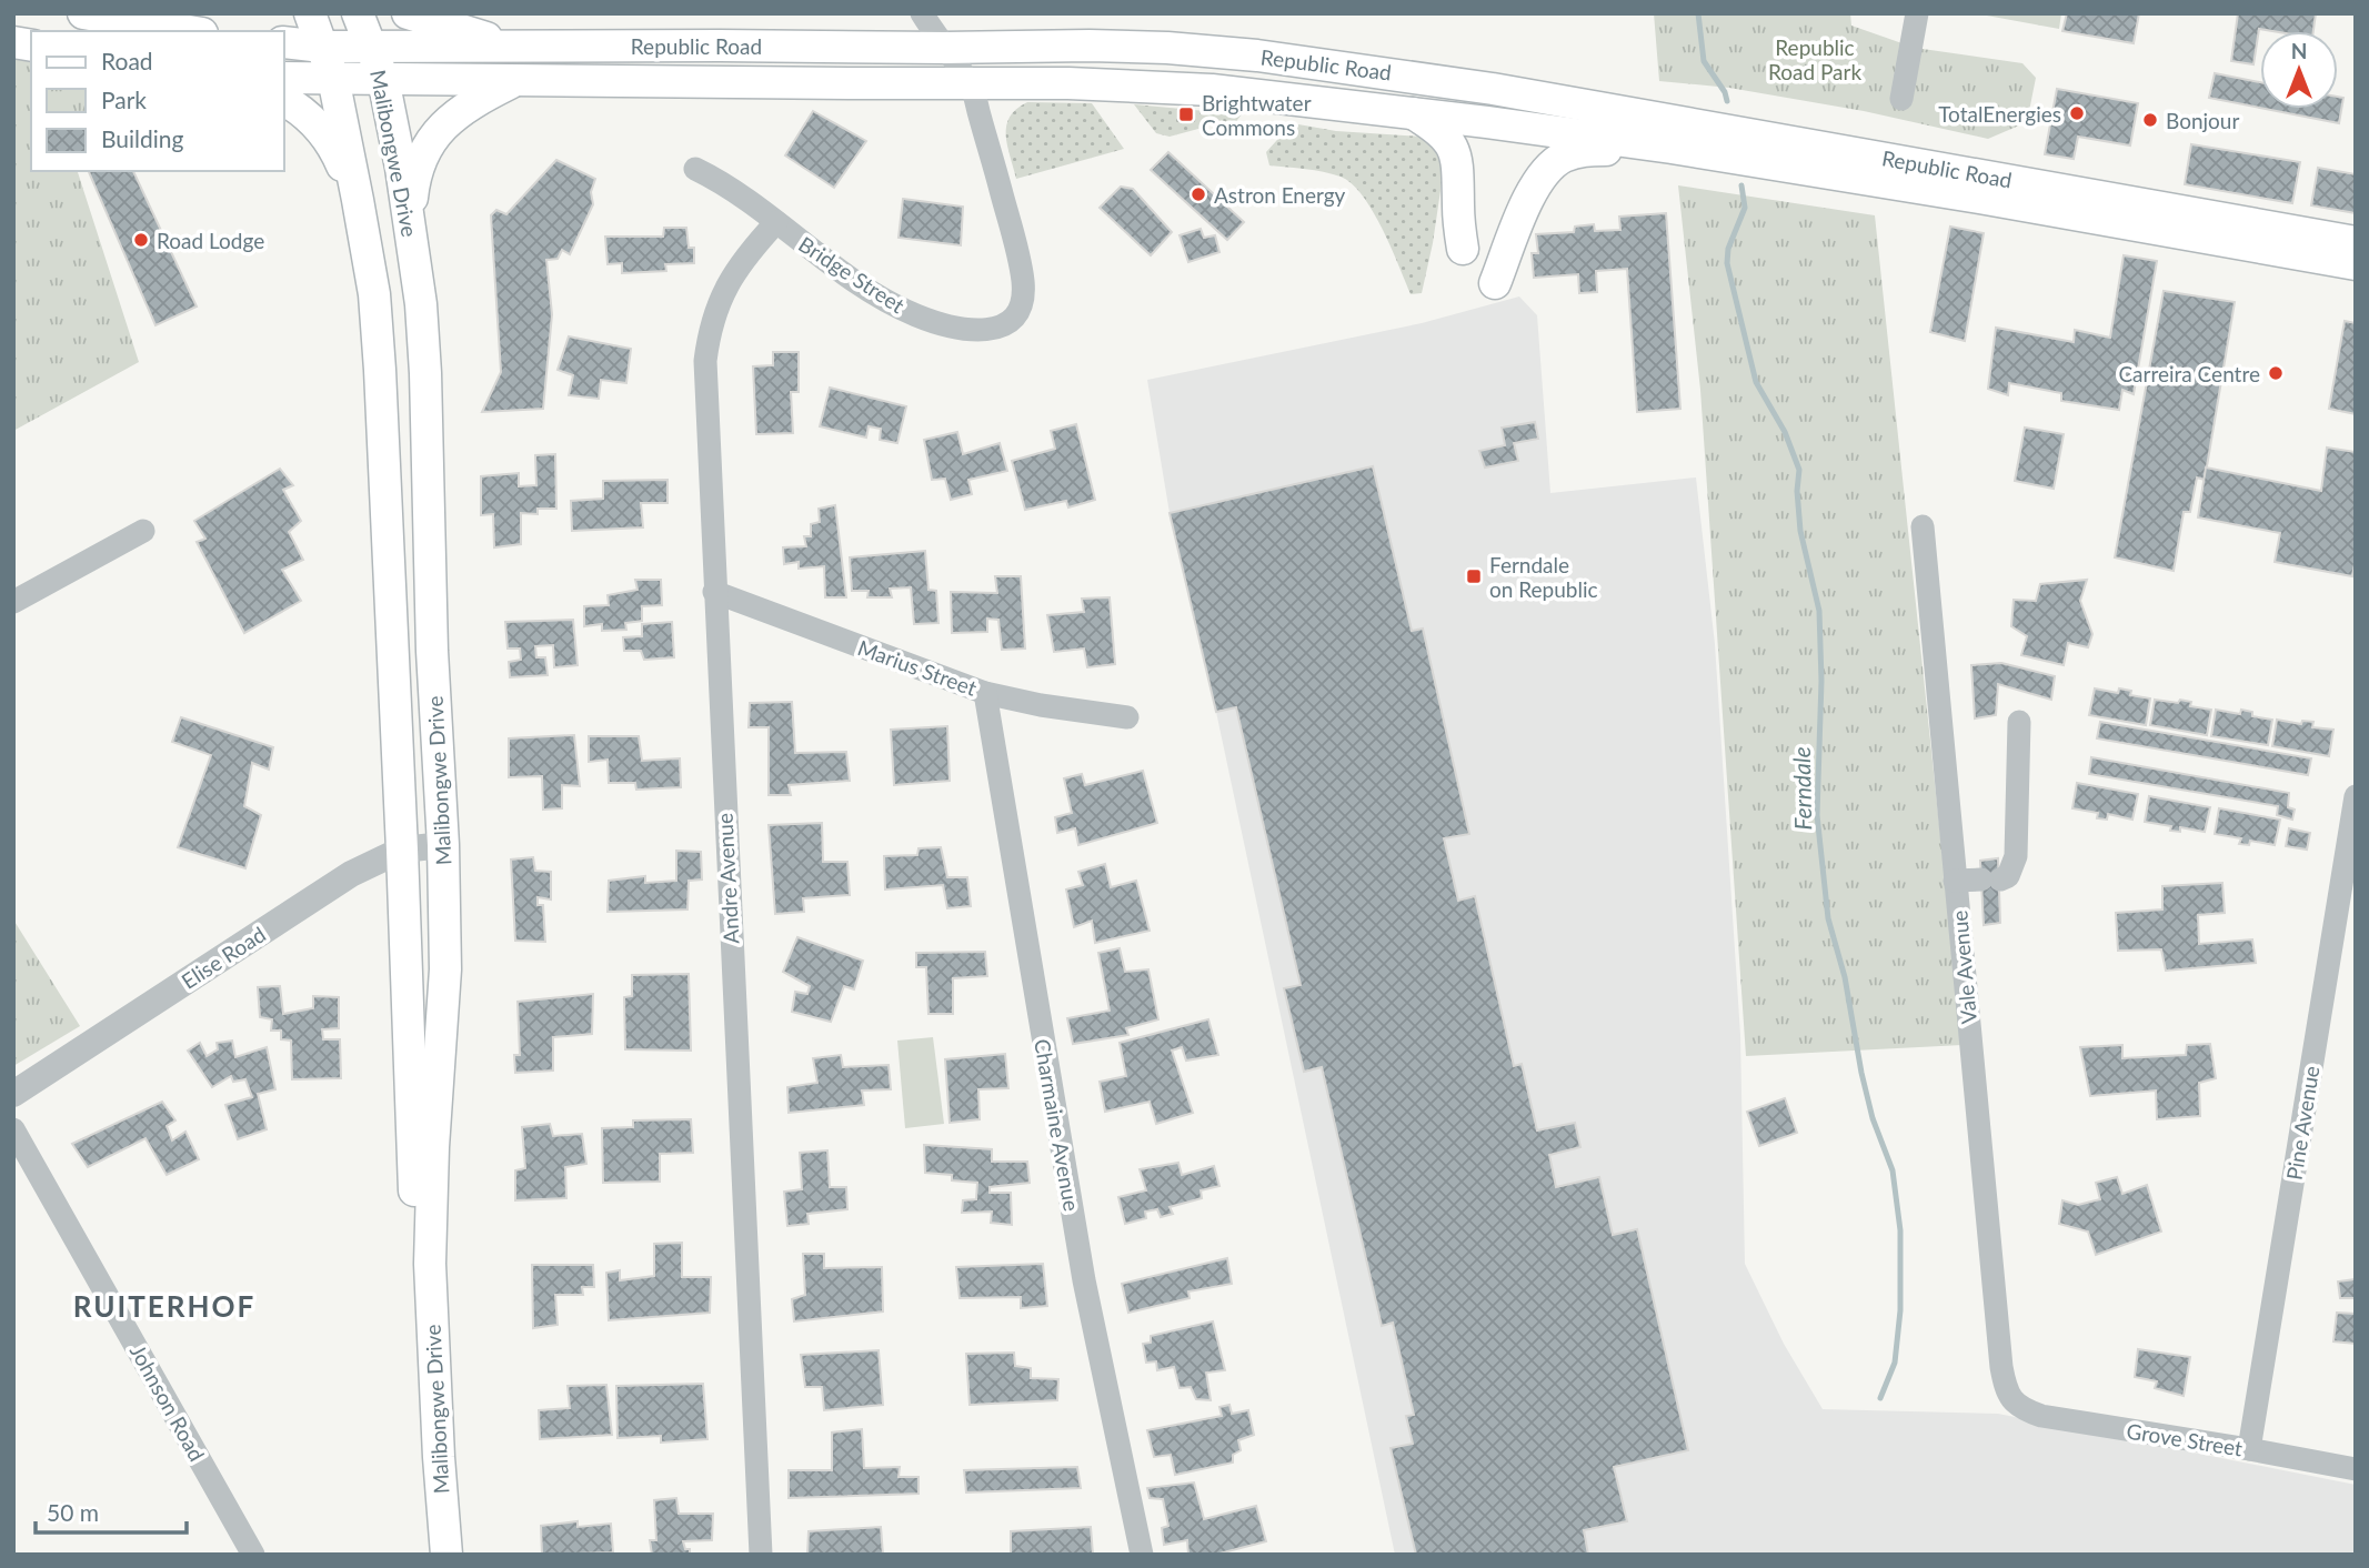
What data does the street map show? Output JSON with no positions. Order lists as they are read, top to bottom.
{
  "streets": {
    "main road": ["Republic Road", "Malibongwe Drive"],
    "street": [
      "Bridge Street",
      "Marius Street",
      "Andre Avenue",
      "Elise Road",
      "Vale Avenue",
      "Pine Avenue",
      "Charmaine Avenue",
      "Johnson Road",
      "Grove Street"
    ]
  },
  "crossings": [
    ["Republic Road", "Malibongwe Drive"],
    ["Republic Road", "Bridge Street"],
    ["Malibongwe Drive", "Elise Road"],
    ["Bridge Street", "Andre Avenue"],
    ["Marius Street", "Andre Avenue"],
    ["Marius Street", "Charmaine Avenue"],
    ["Vale Avenue", "Grove Street"],
    ["Pine Avenue", "Grove Street"]
  ],
  "districts": ["RUITERHOF"],
  "water": ["Ferndale"],
  "parks": ["Republic Road Park"],
  "places": {
    "other": [
      "TotalEnergies",
      "Bonjour",
      "Astron Energy",
      "Road Lodge",
      "Carreira Centre"
    ],
    "transit": ["Brightwater Commons", "Ferndale on Republic"]
  },
  "legend": ["Road", "Park", "Building"],
  "scale_bar": "50 m",
  "north": "top"
}
